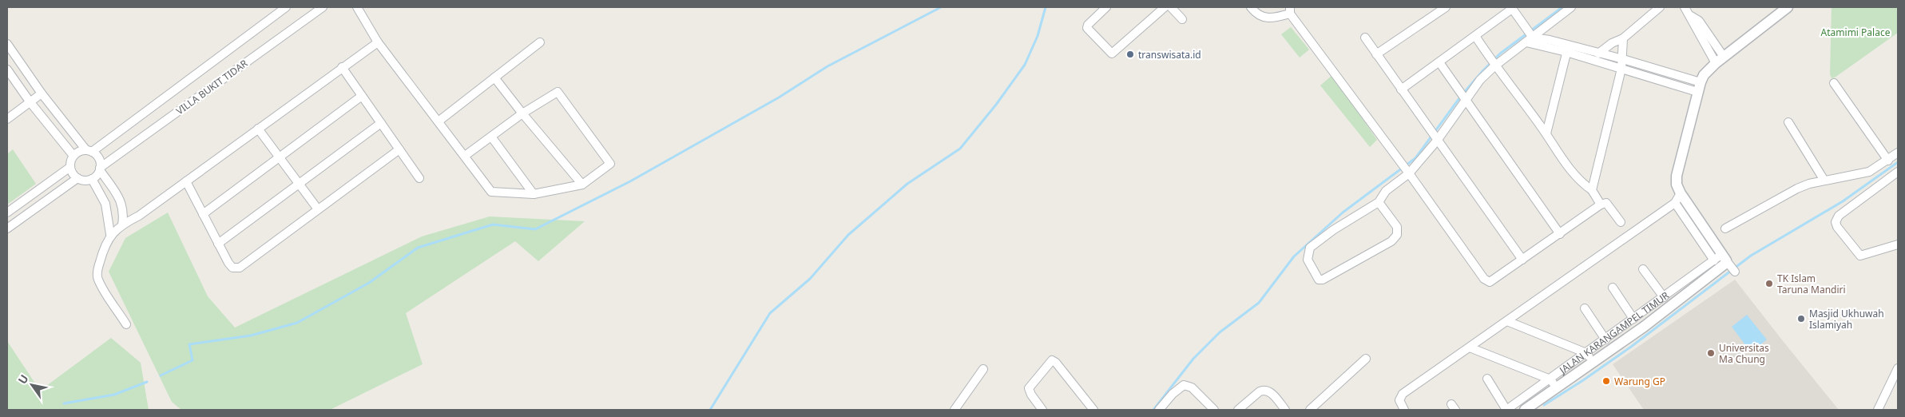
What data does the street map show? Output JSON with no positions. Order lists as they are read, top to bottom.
{
  "streets": {
    "street": ["VILLA BUKIT TIDAR", "JALAN KARANGAMPEL TIMUR"]
  },
  "parks": ["Atamimi Palace"],
  "places": [
    "transwisata.id",
    "TK Islam Taruna Mandiri",
    "Masjid Ukhuwah Islamiyah",
    "Universitas Ma Chung",
    "Warung GP"
  ],
  "north": "top left"
}
